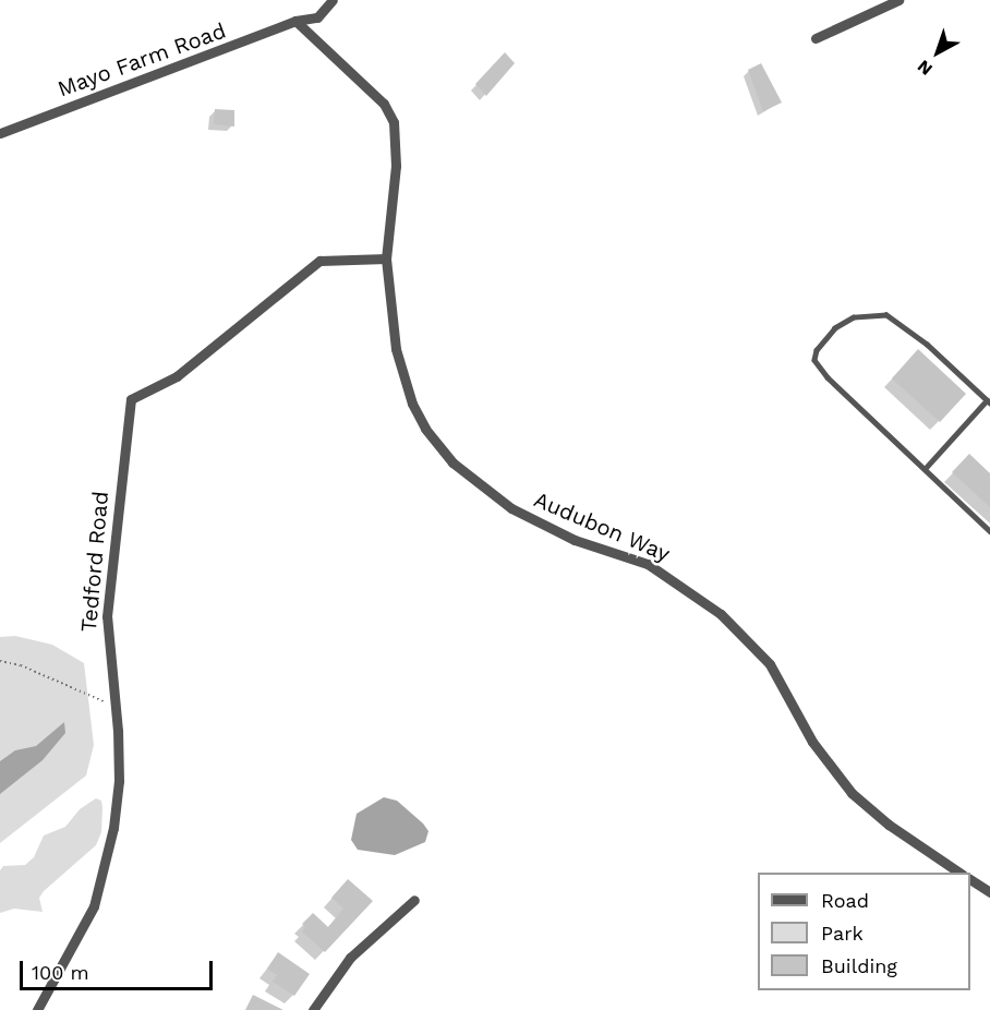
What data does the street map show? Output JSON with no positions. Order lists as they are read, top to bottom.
{
  "streets": {
    "street": ["Mayo Farm Road", "Audubon Way", "Tedford Road"]
  },
  "crossings": [
    ["Mayo Farm Road", "Audubon Way"],
    ["Audubon Way", "Tedford Road"]
  ],
  "legend": ["Road", "Park", "Building"],
  "scale_bar": "100 m",
  "north": "bottom left"
}
